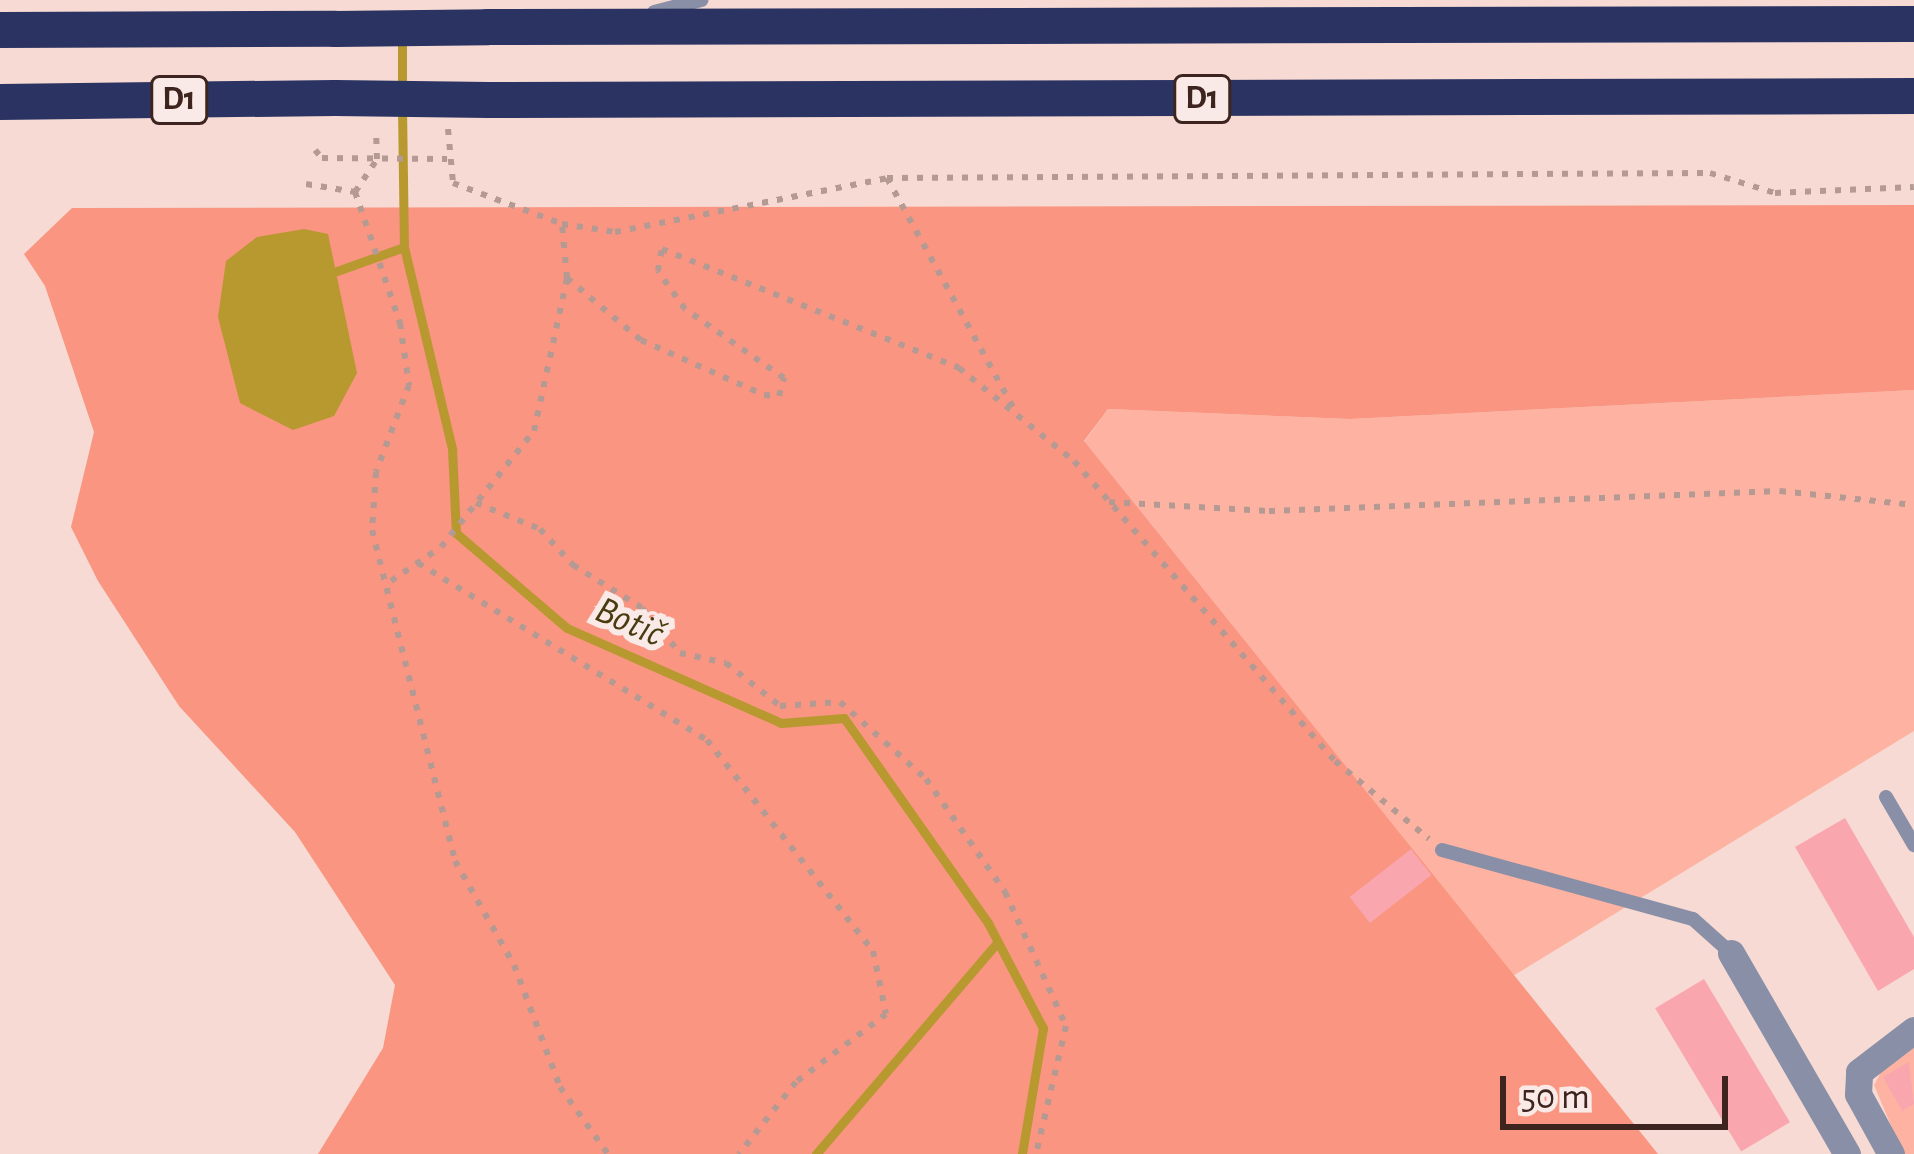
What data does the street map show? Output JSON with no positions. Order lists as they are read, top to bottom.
{
  "streets": {
    "highway": ["D1"]
  },
  "water": ["Botič"],
  "scale_bar": "50 m"
}
